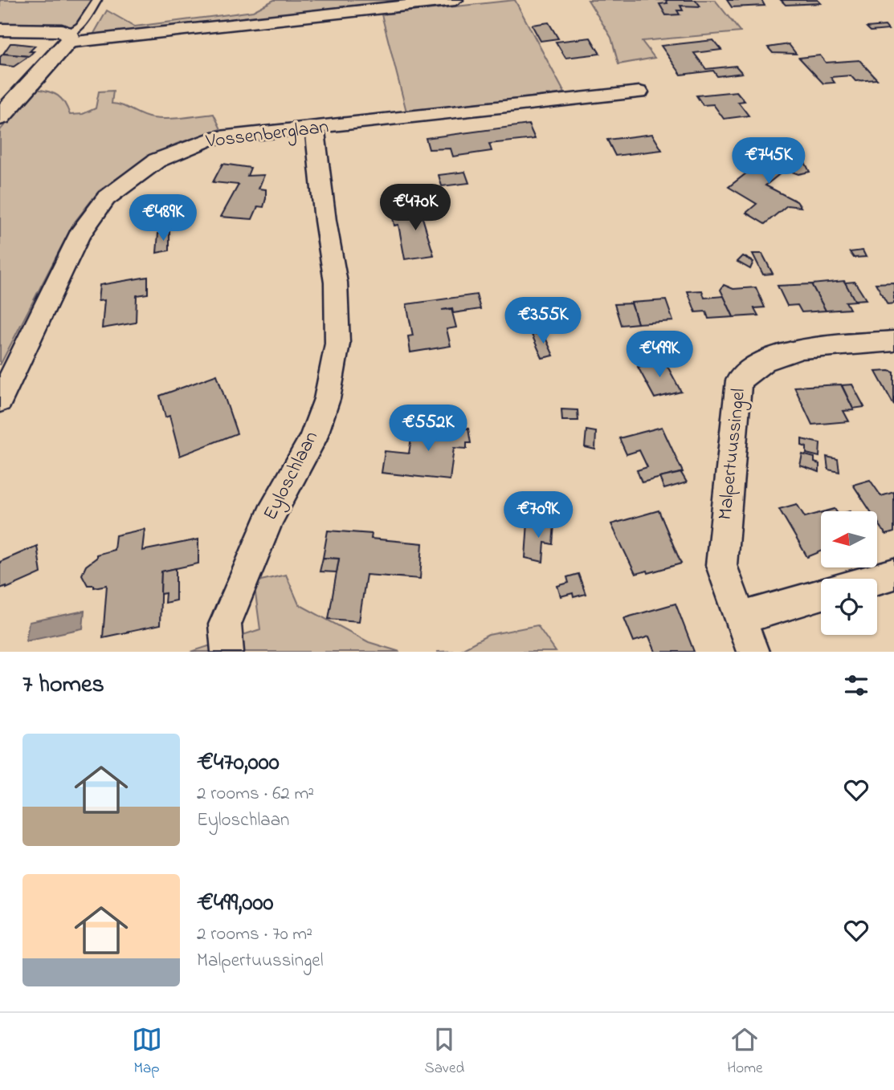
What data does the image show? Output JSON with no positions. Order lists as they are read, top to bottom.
{
  "streets": {
    "street": ["Vossenberglaan", "Malpertuussingel", "Eyloschlaan"]
  },
  "crossings": [
    ["Vossenberglaan", "Eyloschlaan"]
  ],
  "north": "left",
  "page": {
    "price": [
      "€745K",
      "€470K",
      "€489K",
      "€355K",
      "€499K",
      "€552K",
      "€709K"
    ],
    "heading": "7 homes",
    "list": [
      {
        "name": "€470,000",
        "note": "2 rooms · 62 m² · Eyloschlaan"
      },
      {
        "name": "€499,000",
        "note": "2 rooms · 70 m² · Malpertuussingel"
      }
    ],
    "tabs": ["Map", "Saved", "Home"]
  }
}
